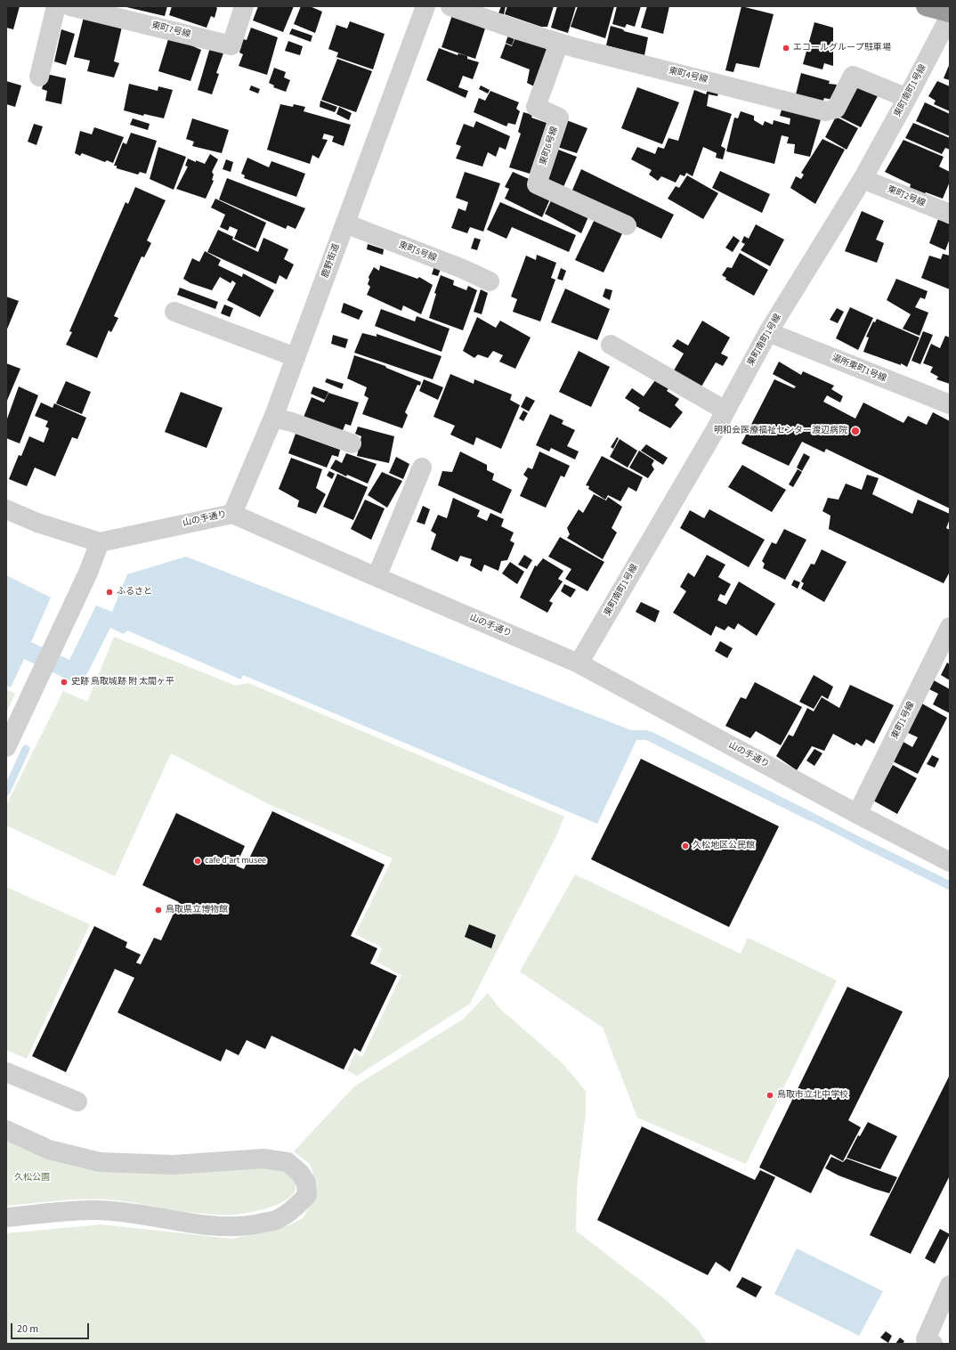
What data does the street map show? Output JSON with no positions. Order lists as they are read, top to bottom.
{
  "streets": {
    "street": [
      "東町7号線",
      "東町4号線",
      "東町南町1号線",
      "東町6号線",
      "東町2号線",
      "東町5号線",
      "鹿野街道",
      "湯所東町1号線",
      "山の手通り",
      "東町1号線"
    ]
  },
  "crossings": [
    ["東町4号線", "東町南町1号線"],
    ["東町4号線", "東町6号線"],
    ["東町南町1号線", "東町2号線"],
    ["東町南町1号線", "湯所東町1号線"],
    ["東町南町1号線", "山の手通り"],
    ["東町5号線", "鹿野街道"],
    ["鹿野街道", "山の手通り"],
    ["山の手通り", "東町1号線"]
  ],
  "parks": ["久松公園"],
  "places": [
    "エコールグループ駐車場",
    "明和会医療福祉センター渡辺病院",
    "ふるさと",
    "史跡 鳥取城跡 附 太閤ヶ平",
    "久松地区公民館",
    "cafe d'art musee",
    "鳥取県立博物館",
    "鳥取市立北中学校"
  ],
  "scale_bar": "20 m"
}
